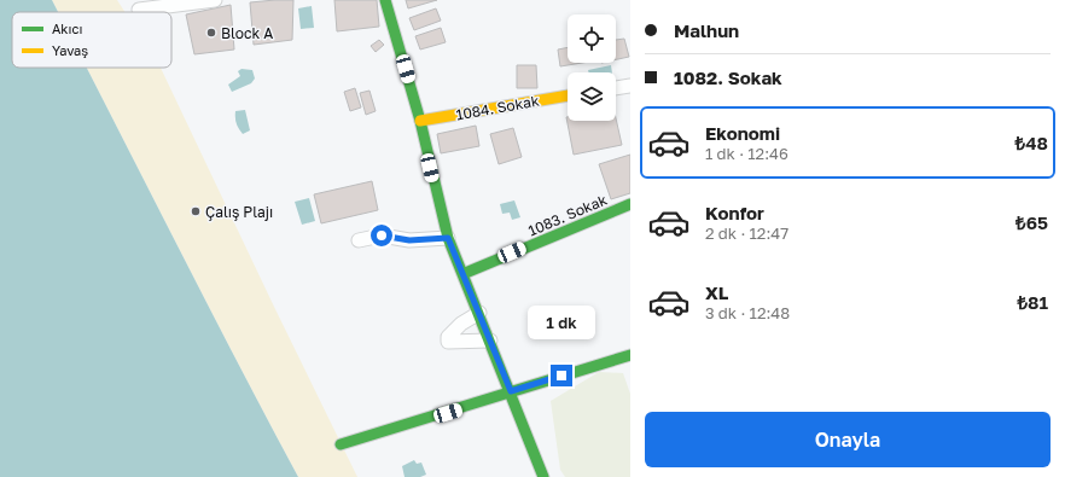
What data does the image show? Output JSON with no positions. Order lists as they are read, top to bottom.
{
  "streets": {
    "street": ["1084. Sokak", "1083. Sokak"]
  },
  "places": ["Block A", "Çalış Plajı"],
  "legend": ["Akıcı", "Yavaş"],
  "page": {
    "banner": ["Malhun", "1082. Sokak"],
    "list": [
      {
        "name": "Ekonomi",
        "note": "1 dk · 12:46",
        "value": "₺48"
      },
      {
        "name": "Konfor",
        "note": "2 dk · 12:47",
        "value": "₺65"
      },
      {
        "name": "XL",
        "note": "3 dk · 12:48",
        "value": "₺81"
      }
    ],
    "bubble": "1 dk",
    "buttons": "Onayla"
  }
}
